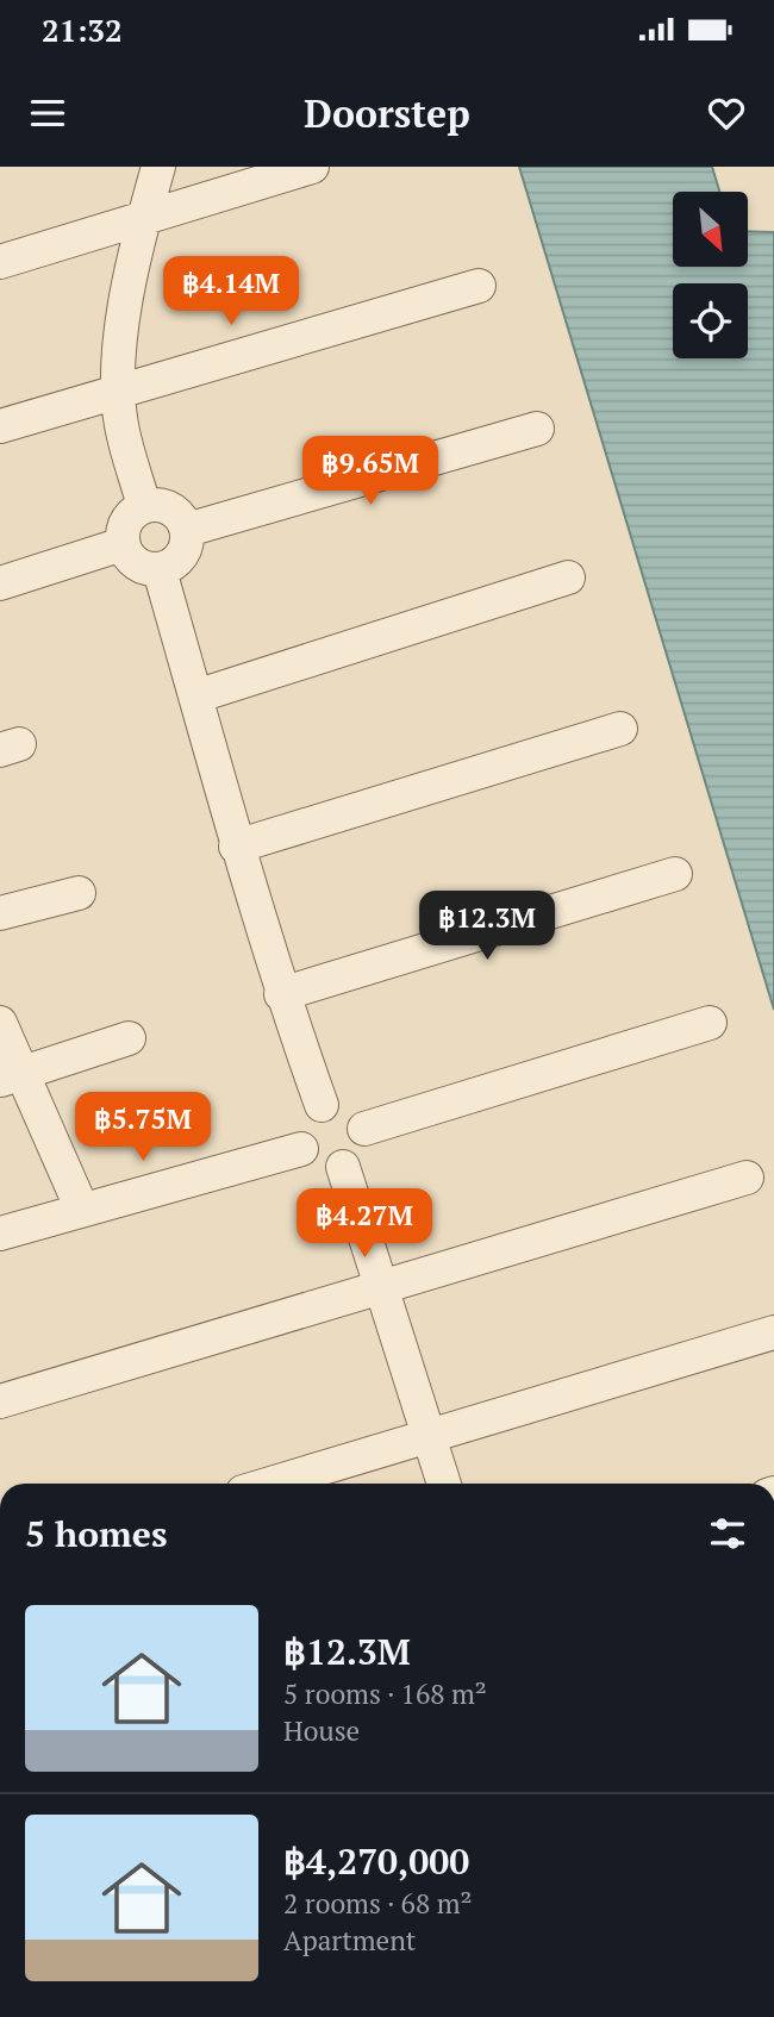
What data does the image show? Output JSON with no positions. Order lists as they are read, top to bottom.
{
  "north": "bottom right",
  "page": {
    "status": "21:32",
    "header": "Doorstep",
    "price": [
      "฿4.14M",
      "฿9.65M",
      "฿12.3M",
      "฿5.75M",
      "฿4.27M"
    ],
    "heading": "5 homes",
    "list": [
      {
        "name": "฿12.3M",
        "note": "5 rooms · 168 m² · House"
      },
      {
        "name": "฿4,270,000",
        "note": "2 rooms · 68 m² · Apartment"
      }
    ]
  }
}
